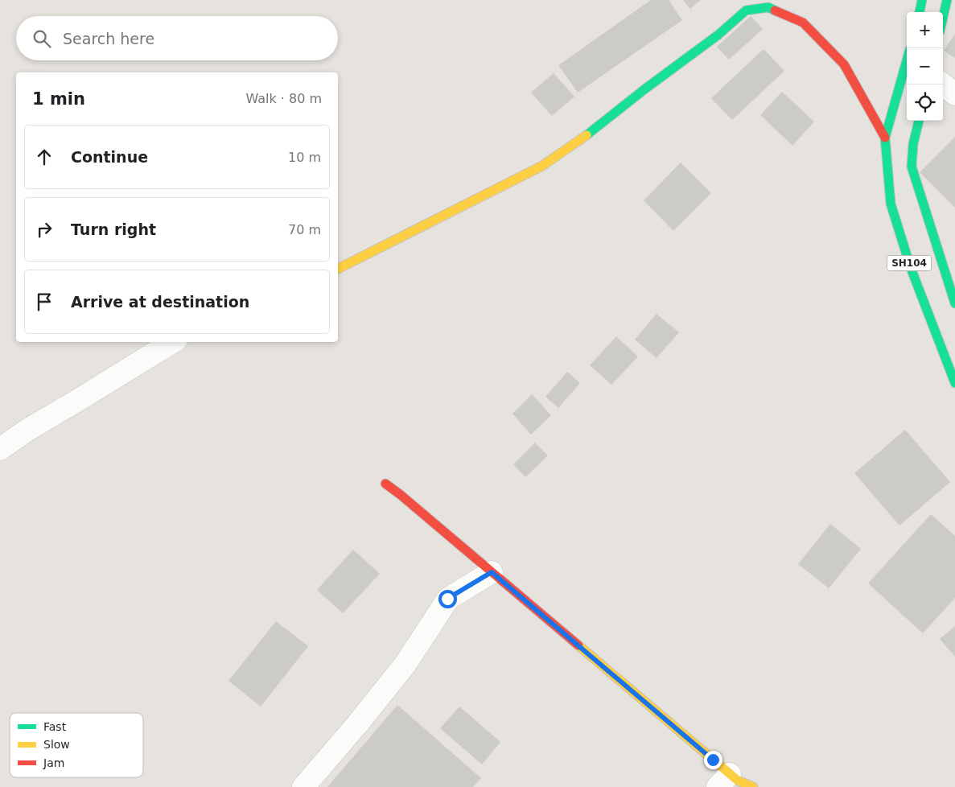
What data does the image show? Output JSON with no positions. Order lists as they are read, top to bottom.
{
  "streets": {
    "street": ["SH104"]
  },
  "legend": ["Fast", "Slow", "Jam"],
  "page": {
    "map_buttons": ["+", "−"],
    "search": "Search here",
    "heading": ["1 min", "Walk · 80 m"],
    "list": [
      ["Continue", "10 m"],
      ["Turn right", "70 m"],
      "Arrive at destination"
    ]
  }
}
